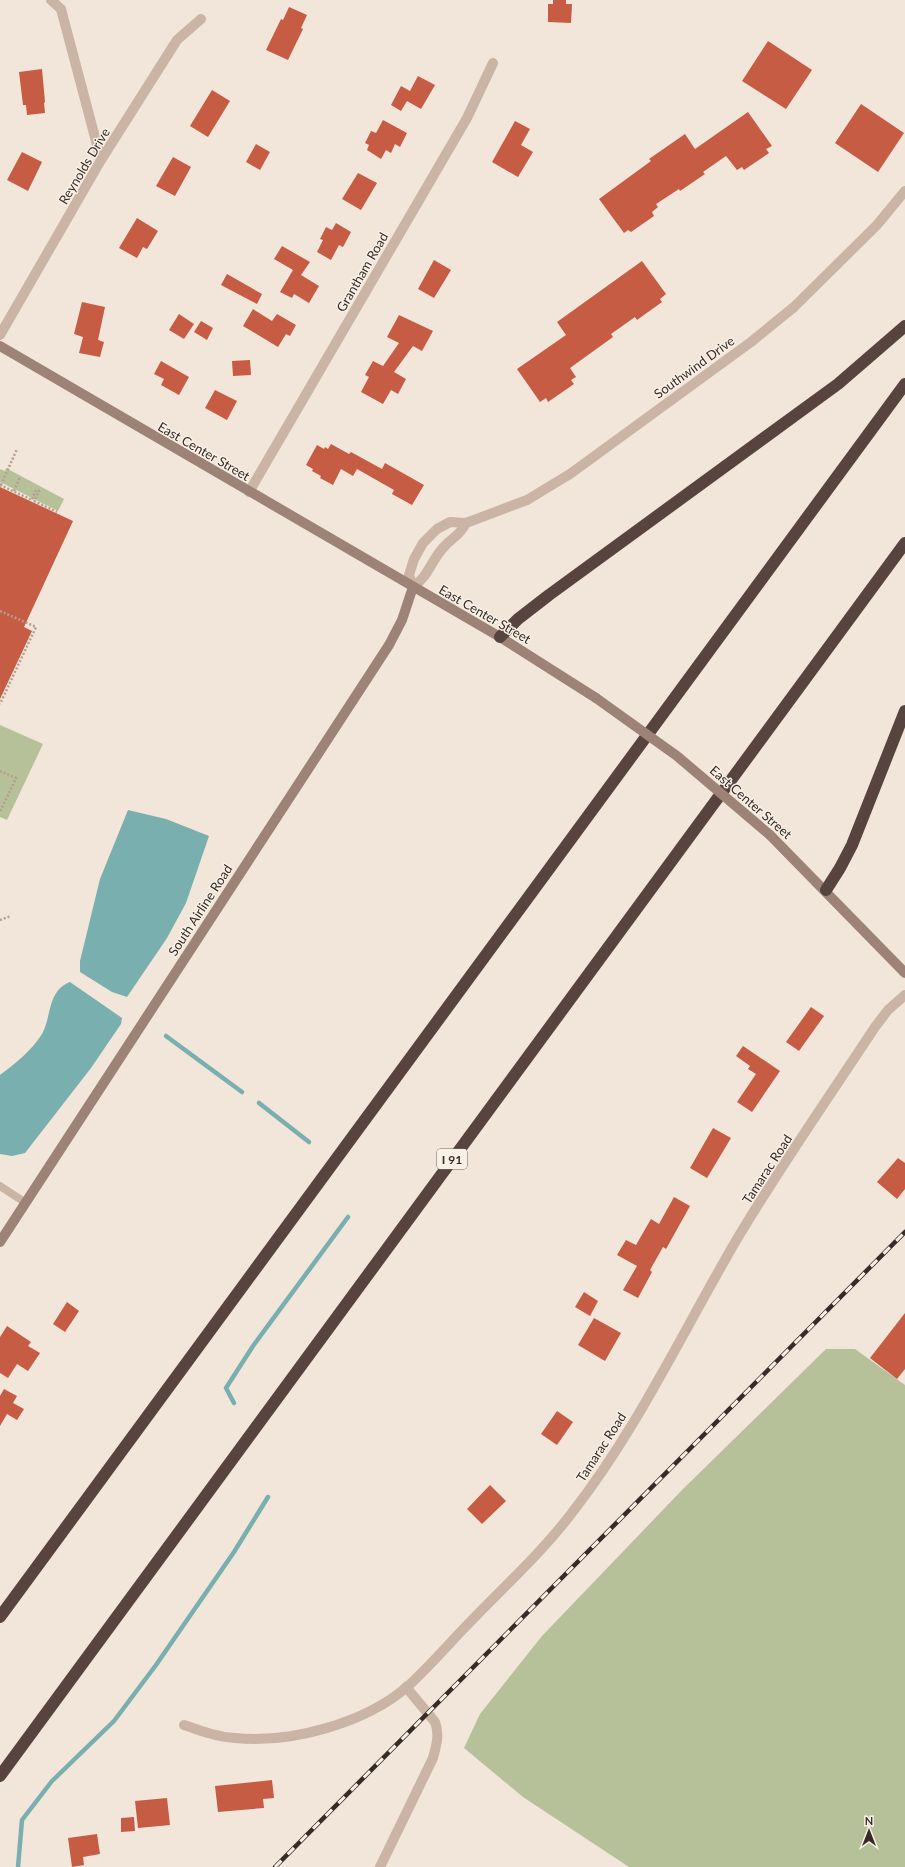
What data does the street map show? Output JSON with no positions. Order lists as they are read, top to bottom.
{
  "streets": {
    "highway": ["I 91"],
    "main road": ["East Center Street", "South Airline Road"],
    "street": [
      "Reynolds Drive",
      "Grantham Road",
      "Southwind Drive",
      "Tamarac Road"
    ]
  },
  "crossings": [
    ["Grantham Road", "East Center Street"],
    ["Southwind Drive", "East Center Street"],
    ["Southwind Drive", "South Airline Road"],
    ["East Center Street", "South Airline Road"]
  ],
  "north": "top"
}
